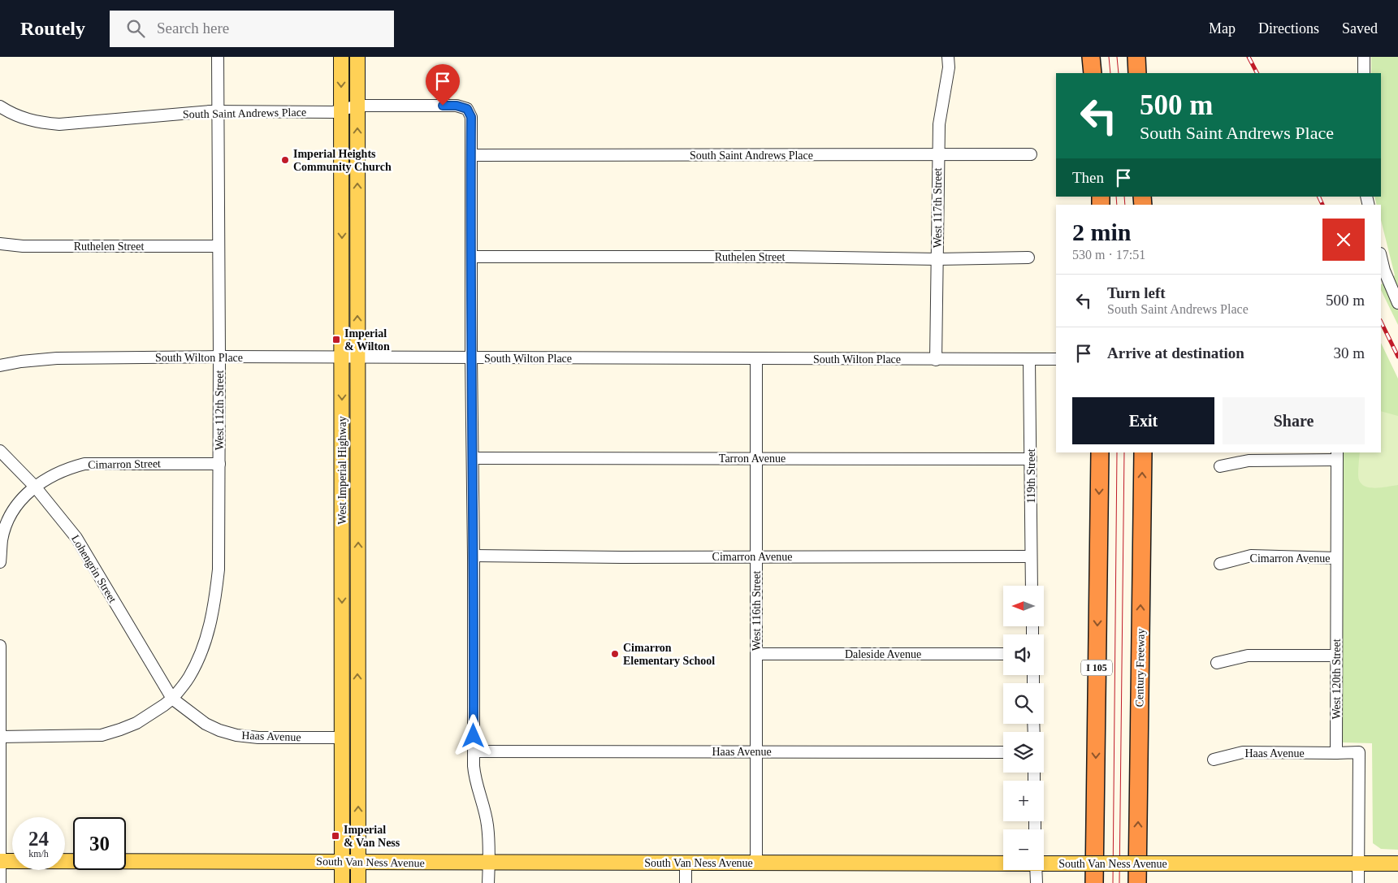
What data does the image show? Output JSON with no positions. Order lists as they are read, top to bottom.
{
  "streets": {
    "highway": ["I 105", "Century Freeway"],
    "main road": ["West Imperial Highway", "South Van Ness Avenue"],
    "street": [
      "South Saint Andrews Place",
      "West 117th Street",
      "Ruthelen Street",
      "South Wilton Place",
      "West 112th Street",
      "Tarron Avenue",
      "Cimarron Street",
      "119th Street",
      "Cimarron Avenue",
      "Lohengrin Street",
      "West 116th Street",
      "Daleside Avenue",
      "West 120th Street",
      "Haas Avenue"
    ]
  },
  "crossings": [
    ["South Saint Andrews Place", "West 117th Street"],
    ["South Saint Andrews Place", "West 112th Street"],
    ["South Saint Andrews Place", "West Imperial Highway"],
    ["West 117th Street", "Ruthelen Street"],
    ["West 117th Street", "South Wilton Place"],
    ["Ruthelen Street", "West 112th Street"],
    ["South Wilton Place", "West 112th Street"],
    ["South Wilton Place", "West Imperial Highway"],
    ["South Wilton Place", "119th Street"],
    ["South Wilton Place", "West 116th Street"],
    ["West 112th Street", "Cimarron Street"],
    ["West 112th Street", "Lohengrin Street"],
    ["West 112th Street", "Haas Avenue"],
    ["Tarron Avenue", "119th Street"],
    ["Tarron Avenue", "West 116th Street"],
    ["Cimarron Street", "Lohengrin Street"],
    ["West Imperial Highway", "Haas Avenue"],
    ["West Imperial Highway", "South Van Ness Avenue"],
    ["119th Street", "Cimarron Avenue"],
    ["Cimarron Avenue", "West 116th Street"],
    ["Cimarron Avenue", "West 120th Street"],
    ["Lohengrin Street", "Haas Avenue"],
    ["West 116th Street", "Daleside Avenue"],
    ["West 116th Street", "Haas Avenue"],
    ["West 116th Street", "South Van Ness Avenue"],
    ["West 120th Street", "Haas Avenue"]
  ],
  "places": {
    "other": ["Imperial Heights Community Church", "Cimarron Elementary School"],
    "transit": ["Imperial & Wilton", "Imperial & Van Ness"]
  },
  "north": "left",
  "page": {
    "header": "Routely",
    "search": "Search here",
    "nav": ["Map", "Directions", "Saved"],
    "turn": ["500 m", "South Saint Andrews Place"],
    "then": "Then",
    "heading": ["2 min", "530 m · 17:51"],
    "list": [
      {
        "name": "Turn left",
        "note": "South Saint Andrews Place",
        "value": "500 m"
      },
      {
        "name": "Arrive at destination",
        "value": "30 m"
      }
    ],
    "buttons": ["Exit", "Share"],
    "map_buttons": ["+", "−"],
    "speed": "24 km/h",
    "limit": "30"
  }
}
